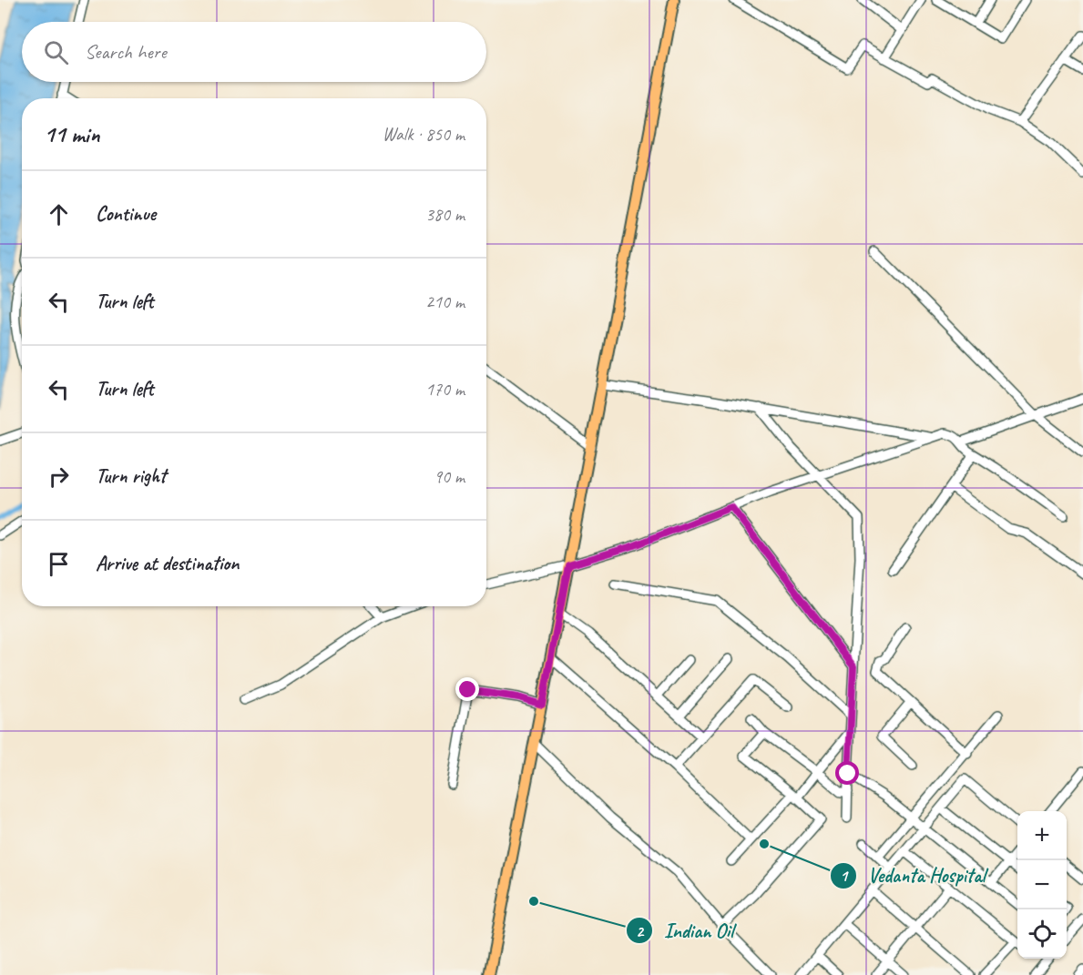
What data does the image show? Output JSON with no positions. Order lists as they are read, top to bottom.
{
  "places": ["Vedanta Hospital", "Indian Oil"],
  "page": {
    "search": "Search here",
    "heading": ["11 min", "Walk · 850 m"],
    "list": [
      ["Continue", "380 m"],
      ["Turn left", "210 m"],
      ["Turn left", "170 m"],
      ["Turn right", "90 m"],
      "Arrive at destination"
    ],
    "map_buttons": ["+", "−"]
  }
}
